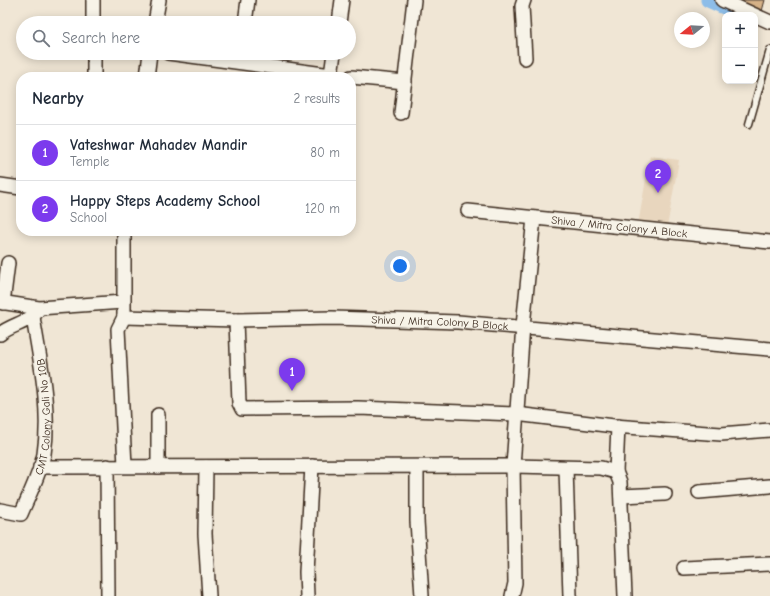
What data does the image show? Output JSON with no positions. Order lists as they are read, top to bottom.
{
  "streets": {
    "street": ["Shiva / Mitra Colony A Block", "Shiva / Mitra Colony B Block", "CMT Colony Gali No 10B"]
  },
  "north": "left",
  "page": {
    "map_buttons": ["+", "−"],
    "search": "Search here",
    "heading": ["Nearby", "2 results"],
    "list": [
      {
        "mark": "1",
        "name": "Vateshwar Mahadev Mandir",
        "note": "Temple",
        "value": "80 m"
      },
      {
        "mark": "2",
        "name": "Happy Steps Academy School",
        "note": "School",
        "value": "120 m"
      }
    ],
    "pins": ["2", "1"]
  }
}
